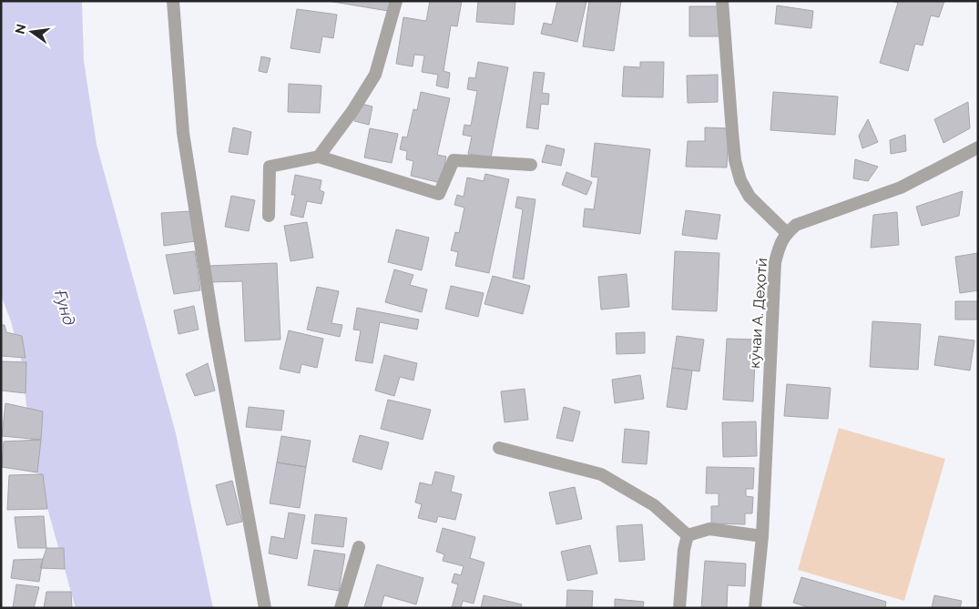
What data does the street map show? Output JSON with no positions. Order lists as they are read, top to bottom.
{
  "streets": {
    "street": ["кӯчаи А. Деҳотӣ"]
  },
  "water": ["Ғунд"],
  "north": "left"
}
